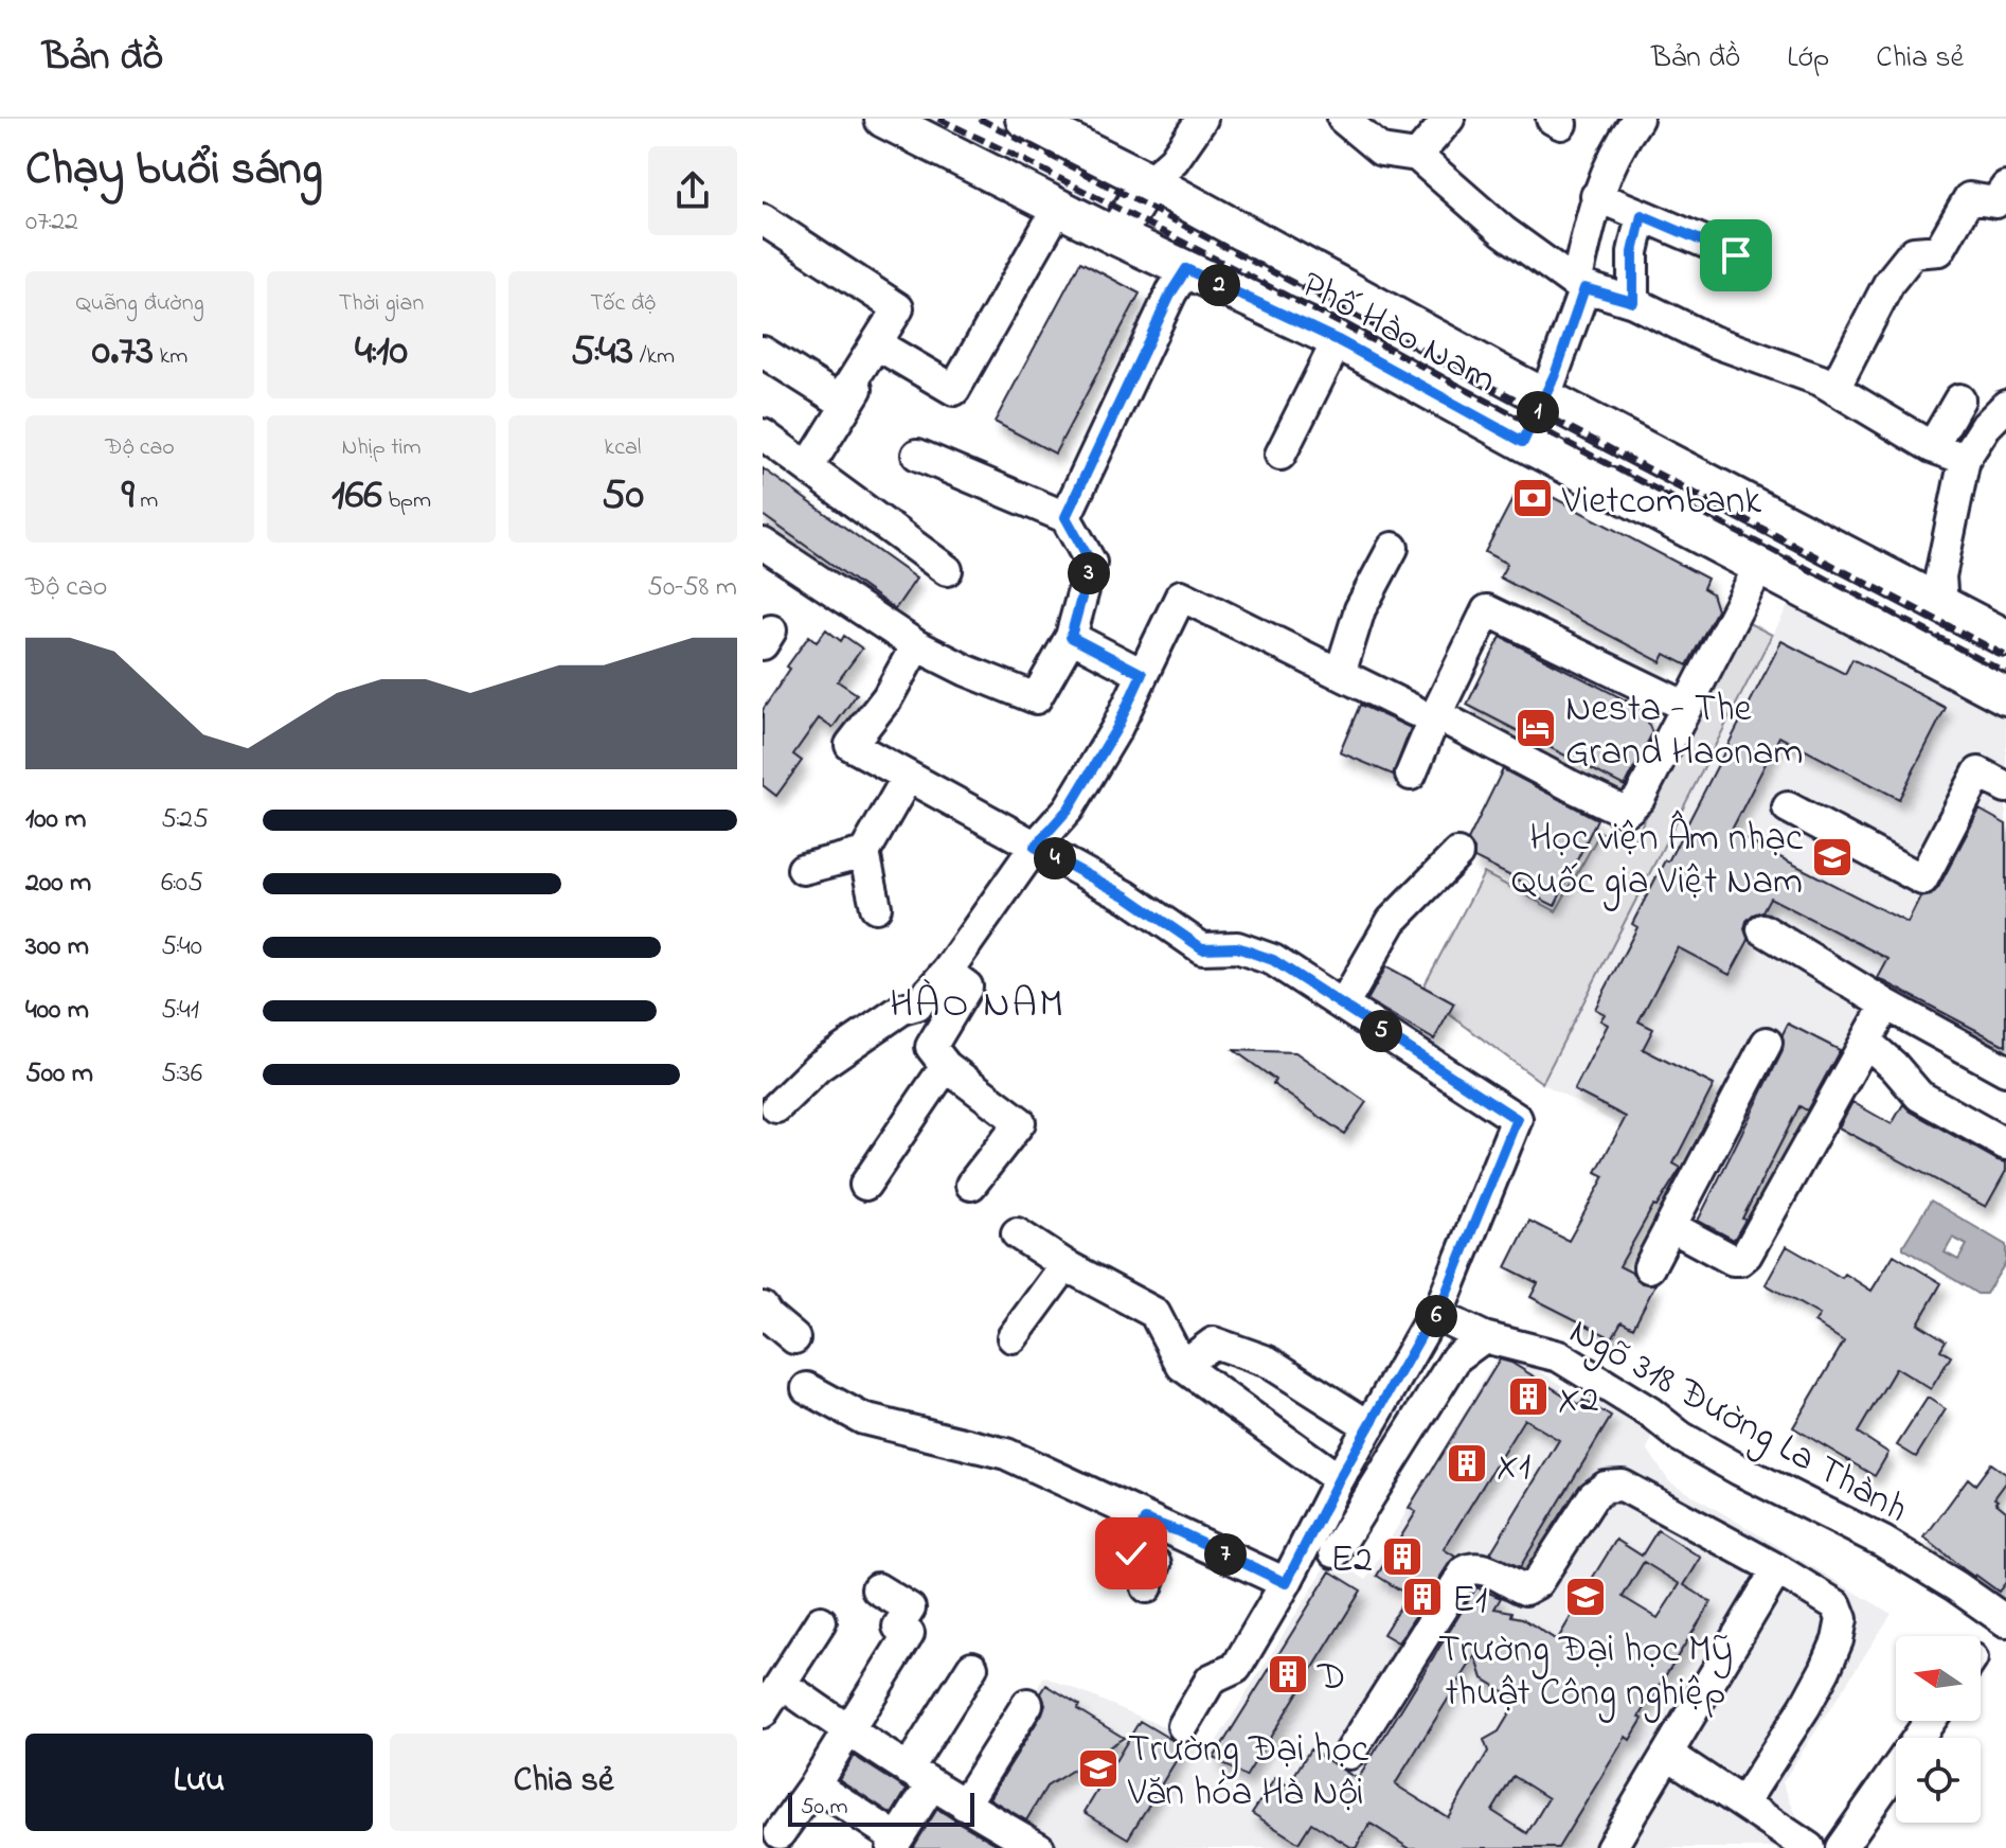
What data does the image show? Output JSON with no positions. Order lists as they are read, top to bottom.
{
  "streets": {
    "main road": ["Phố Hào Nam"],
    "lane": ["Ngõ 318 Đường La Thành"]
  },
  "districts": ["HÀO NAM"],
  "places": {
    "bank": ["Vietcombank"],
    "hotel": ["Nesta - The Grand Haonam"],
    "school or university": ["Học viện Âm nhạc Quốc gia Việt Nam", "Trường Đại học Mỹ thuật Công nghiệp", "Trường Đại học Văn hóa Hà Nội"],
    "building": [
      "X2",
      "X1",
      "E2",
      "E1",
      "D"
    ]
  },
  "scale_bar": "50 m",
  "north": "left",
  "page": {
    "header": "Bản đồ",
    "nav": ["Bản đồ", "Lớp", "Chia sẻ"],
    "heading": ["Chạy buổi sáng", "07:22"],
    "stats": [
      ["Quãng đường", "0.73 km"],
      ["Thời gian", "4:10"],
      ["Tốc độ", "5:43 /km"],
      ["Độ cao", "9 m"],
      ["Nhịp tim", "166 bpm"],
      ["kcal", "50"]
    ],
    "pins": [
      "2",
      "1",
      "3",
      "4",
      "5",
      "6",
      "7"
    ],
    "chart": ["Độ cao", "50–58 m"],
    "list": [
      {
        "name": "100 m",
        "note": "5:25"
      },
      {
        "name": "200 m",
        "note": "6:05"
      },
      {
        "name": "300 m",
        "note": "5:40"
      },
      {
        "name": "400 m",
        "note": "5:41"
      },
      {
        "name": "500 m",
        "note": "5:36"
      }
    ],
    "buttons": ["Lưu", "Chia sẻ"],
    "scale": "50 m"
  }
}
